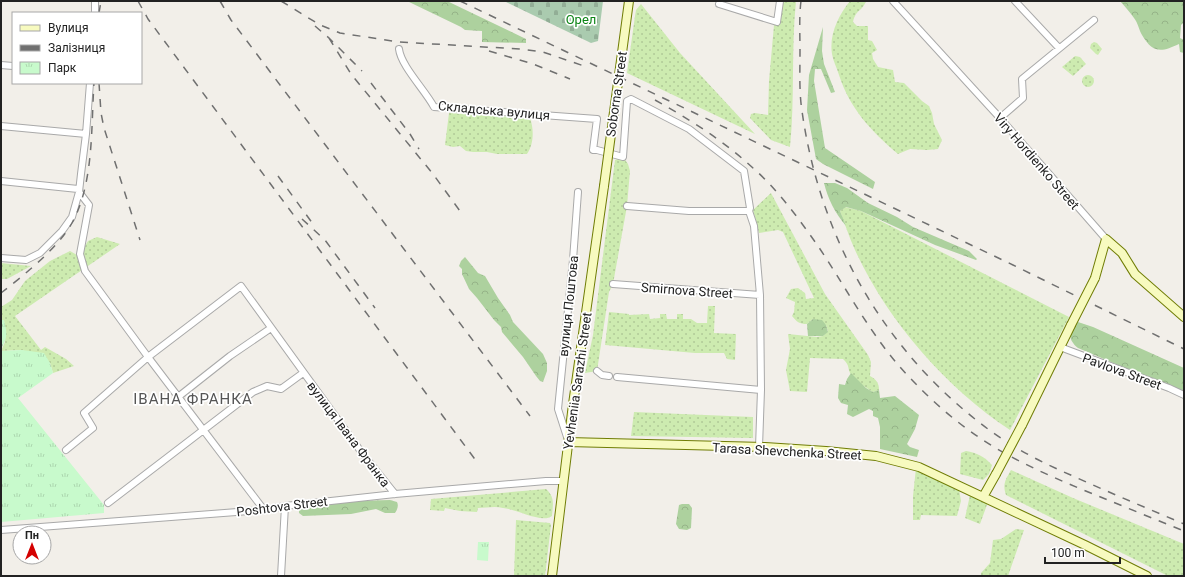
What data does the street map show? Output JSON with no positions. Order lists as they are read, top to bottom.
{
  "streets": {
    "main road": [
      "Soborna Street",
      "Viry Hordienko Street",
      "Yevheniia Sarazhi Street",
      "Tarasa Shevchenka Street"
    ],
    "street": [
      "Складська вулиця",
      "Smirnova Street",
      "вулиця Поштова",
      "Pavlova Street",
      "вулиця Івана Франка",
      "Poshtova Street"
    ]
  },
  "crossings": [
    ["Soborna Street", "Yevheniia Sarazhi Street"],
    ["вулиця Поштова", "Yevheniia Sarazhi Street"],
    ["вулиця Поштова", "Tarasa Shevchenka Street"],
    ["Yevheniia Sarazhi Street", "Tarasa Shevchenka Street"],
    ["Yevheniia Sarazhi Street", "Poshtova Street"],
    ["вулиця Івана Франка", "Poshtova Street"]
  ],
  "districts": ["ІВАНА ФРАНКА"],
  "parks": ["Орел"],
  "legend": ["Вулиця", "Залізниця", "Парк"],
  "scale_bar": "100 m",
  "north": "top"
}
